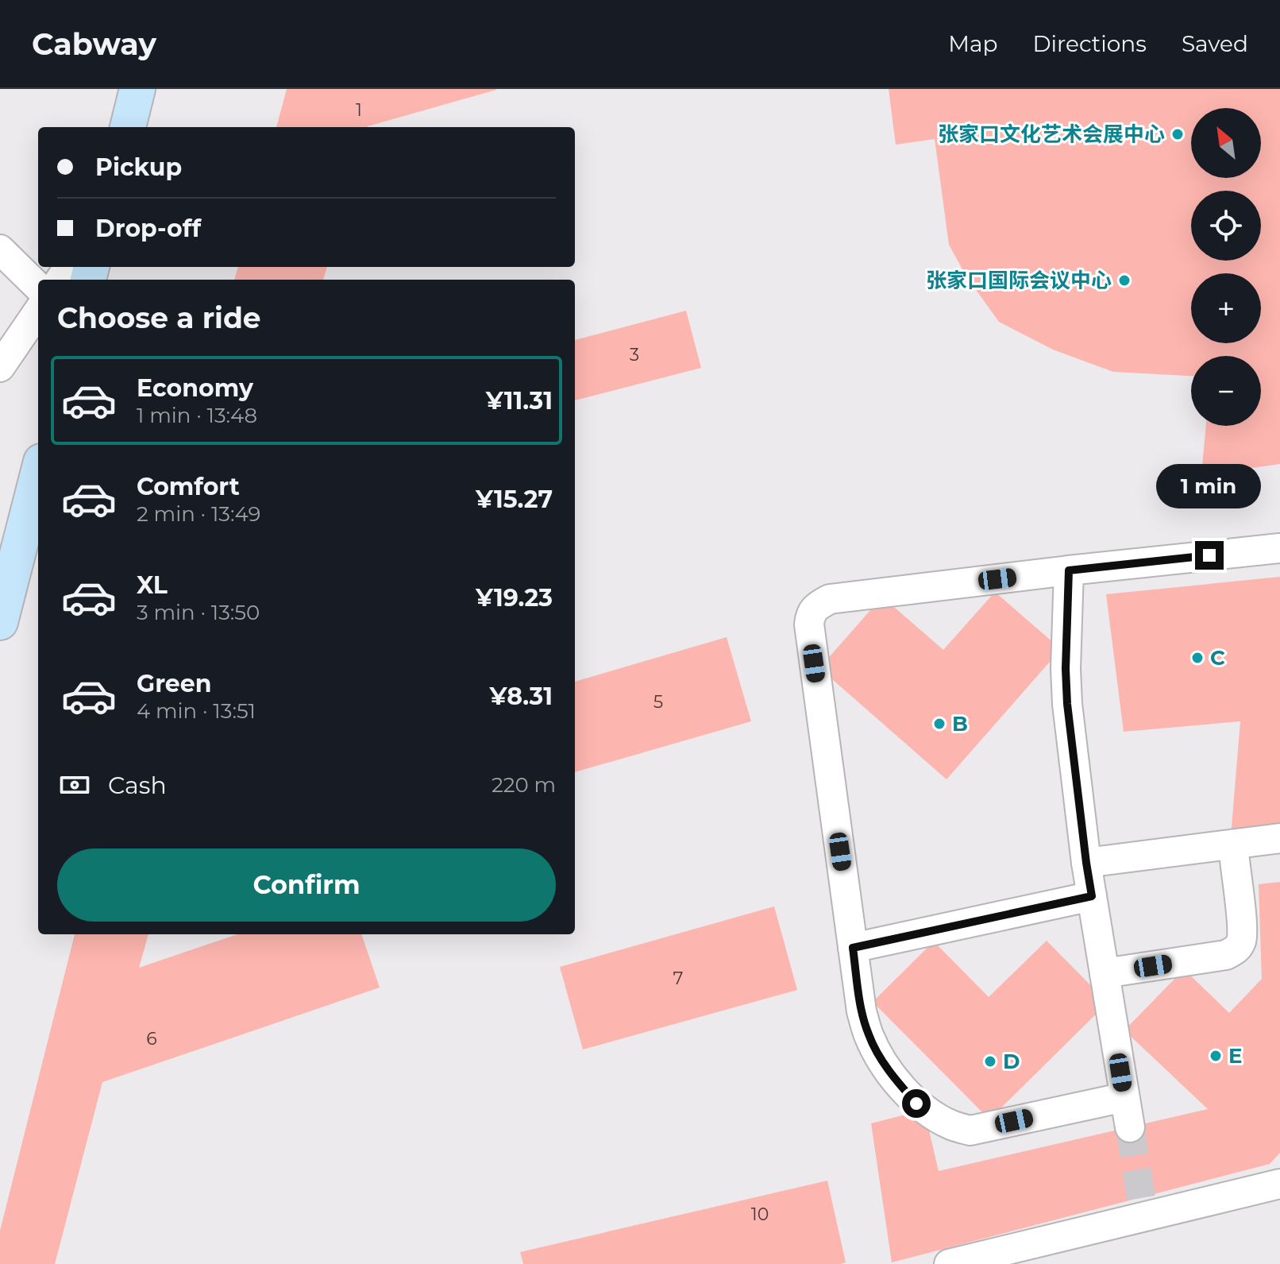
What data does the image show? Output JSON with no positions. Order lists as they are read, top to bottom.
{
  "places": [
    "张家口文化艺术会展中心",
    "张家口国际会议中心",
    "C",
    "B",
    "E",
    "D"
  ],
  "house_numbers": [
    "1",
    "3",
    "5",
    "7",
    "6",
    "10"
  ],
  "north": "top left",
  "page": {
    "header": "Cabway",
    "nav": ["Map", "Directions", "Saved"],
    "map_buttons": ["+", "−"],
    "banner": ["Pickup", "Drop-off"],
    "heading": "Choose a ride",
    "list": [
      {
        "name": "Economy",
        "note": "1 min · 13:48",
        "value": "¥11.31"
      },
      {
        "name": "Comfort",
        "note": "2 min · 13:49",
        "value": "¥15.27"
      },
      {
        "name": "XL",
        "note": "3 min · 13:50",
        "value": "¥19.23"
      },
      {
        "name": "Green",
        "note": "4 min · 13:51",
        "value": "¥8.31"
      }
    ],
    "bubble": "1 min",
    "pay": ["Cash", "220 m"],
    "buttons": "Confirm"
  }
}
